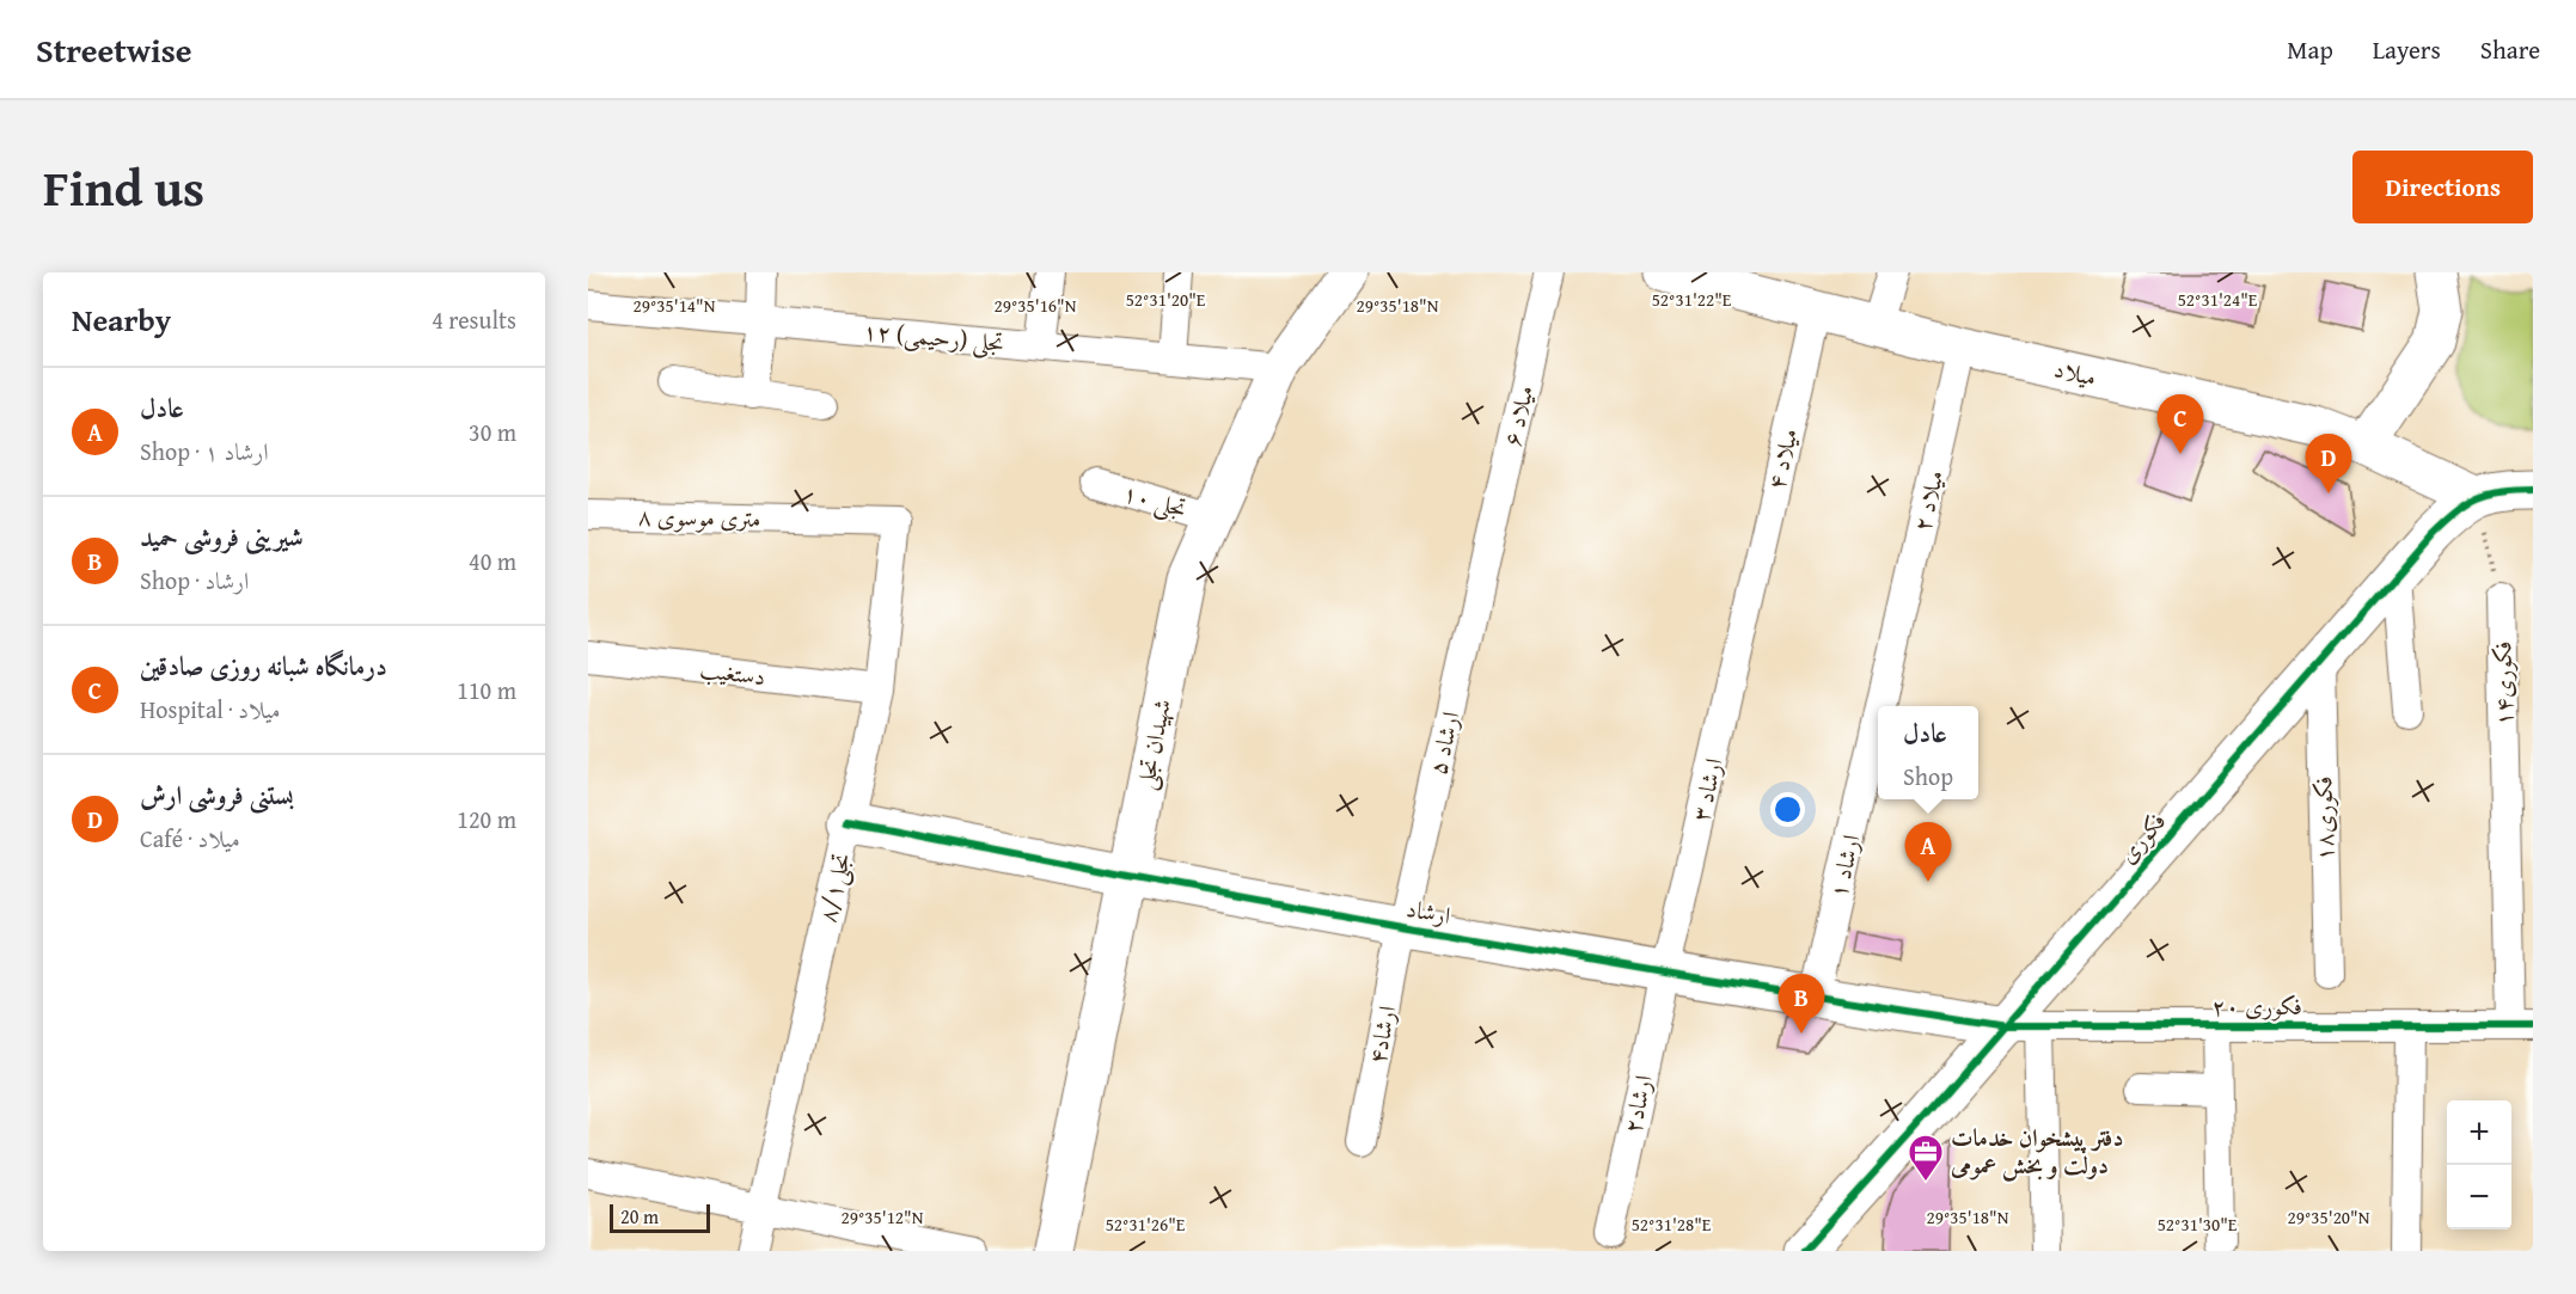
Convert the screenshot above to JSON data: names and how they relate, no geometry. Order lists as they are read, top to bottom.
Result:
{
  "streets": {
    "street": [
      "۱۲ تجلی (رحیمی)",
      "میلاد",
      "۶ میلاد",
      "۴ میلاد",
      "۱۰ تجلی",
      "۲ میلاد",
      "۸ متری موسوی",
      "دستغیب",
      "فکوری۱۴",
      "۵ ارشاد",
      "شهیدان تجلی",
      "۳ ارشاد",
      "فکوری۱۸",
      "فکوری",
      "۱ ارشاد",
      "تجلی۸/۱",
      "ارشاد",
      "فکوری ۲۰",
      "۴ارشاد",
      "۲ارشاد"
    ]
  },
  "crossings": [
    ["۱۲ تجلی (رحیمی)", "شهیدان تجلی"],
    ["میلاد", "۴ میلاد"],
    ["میلاد", "۲ میلاد"],
    ["میلاد", "فکوری"],
    ["۶ میلاد", "۵ ارشاد"],
    ["۴ میلاد", "۳ ارشاد"],
    ["۱۰ تجلی", "شهیدان تجلی"],
    ["۲ میلاد", "۱ ارشاد"],
    ["۸ متری موسوی", "تجلی۸/۱"],
    ["دستغیب", "تجلی۸/۱"],
    ["فکوری۱۴", "فکوری ۲۰"],
    ["۵ ارشاد", "ارشاد"],
    ["۵ ارشاد", "۴ارشاد"],
    ["شهیدان تجلی", "ارشاد"],
    ["۳ ارشاد", "ارشاد"],
    ["۳ ارشاد", "۲ارشاد"],
    ["فکوری۱۸", "فکوری"],
    ["فکوری", "ارشاد"],
    ["فکوری", "فکوری ۲۰"],
    ["۱ ارشاد", "ارشاد"],
    ["تجلی۸/۱", "ارشاد"],
    ["ارشاد", "فکوری ۲۰"],
    ["ارشاد", "۴ارشاد"],
    ["ارشاد", "۲ارشاد"]
  ],
  "places": {
    "office": ["دفتر پیشخوان خدمات دولت و بخش عمومی"]
  },
  "scale_bar": "20 m",
  "page": {
    "header": "Streetwise",
    "nav": ["Map", "Layers", "Share"],
    "title": "Find us",
    "buttons": "Directions",
    "heading": ["Nearby", "4 results"],
    "list": [
      {
        "mark": "A",
        "name": "عادل",
        "note": "Shop · ۱ ارشاد",
        "value": "30 m"
      },
      {
        "mark": "B",
        "name": "شیرینی فروشی حمید",
        "note": "Shop · ارشاد",
        "value": "40 m"
      },
      {
        "mark": "C",
        "name": "درمانگاه شبانه روزی صادقین",
        "note": "Hospital · میلاد",
        "value": "110 m"
      },
      {
        "mark": "D",
        "name": "بستنی فروشی ارش",
        "note": "Café · میلاد",
        "value": "120 m"
      }
    ],
    "pins": [
      "C",
      "D",
      "A",
      "B"
    ],
    "popup": ["عادل", "Shop"],
    "map_buttons": ["+", "−"],
    "scale": "20 m"
  },
  "coordinates": [
    "52°31'20\"E",
    "52°31'22\"E",
    "52°31'24\"E",
    "29°35'14\"N",
    "29°35'16\"N",
    "29°35'18\"N",
    "29°35'12\"N",
    "29°35'20\"N",
    "52°31'26\"E",
    "52°31'28\"E",
    "52°31'30\"E"
  ]
}
